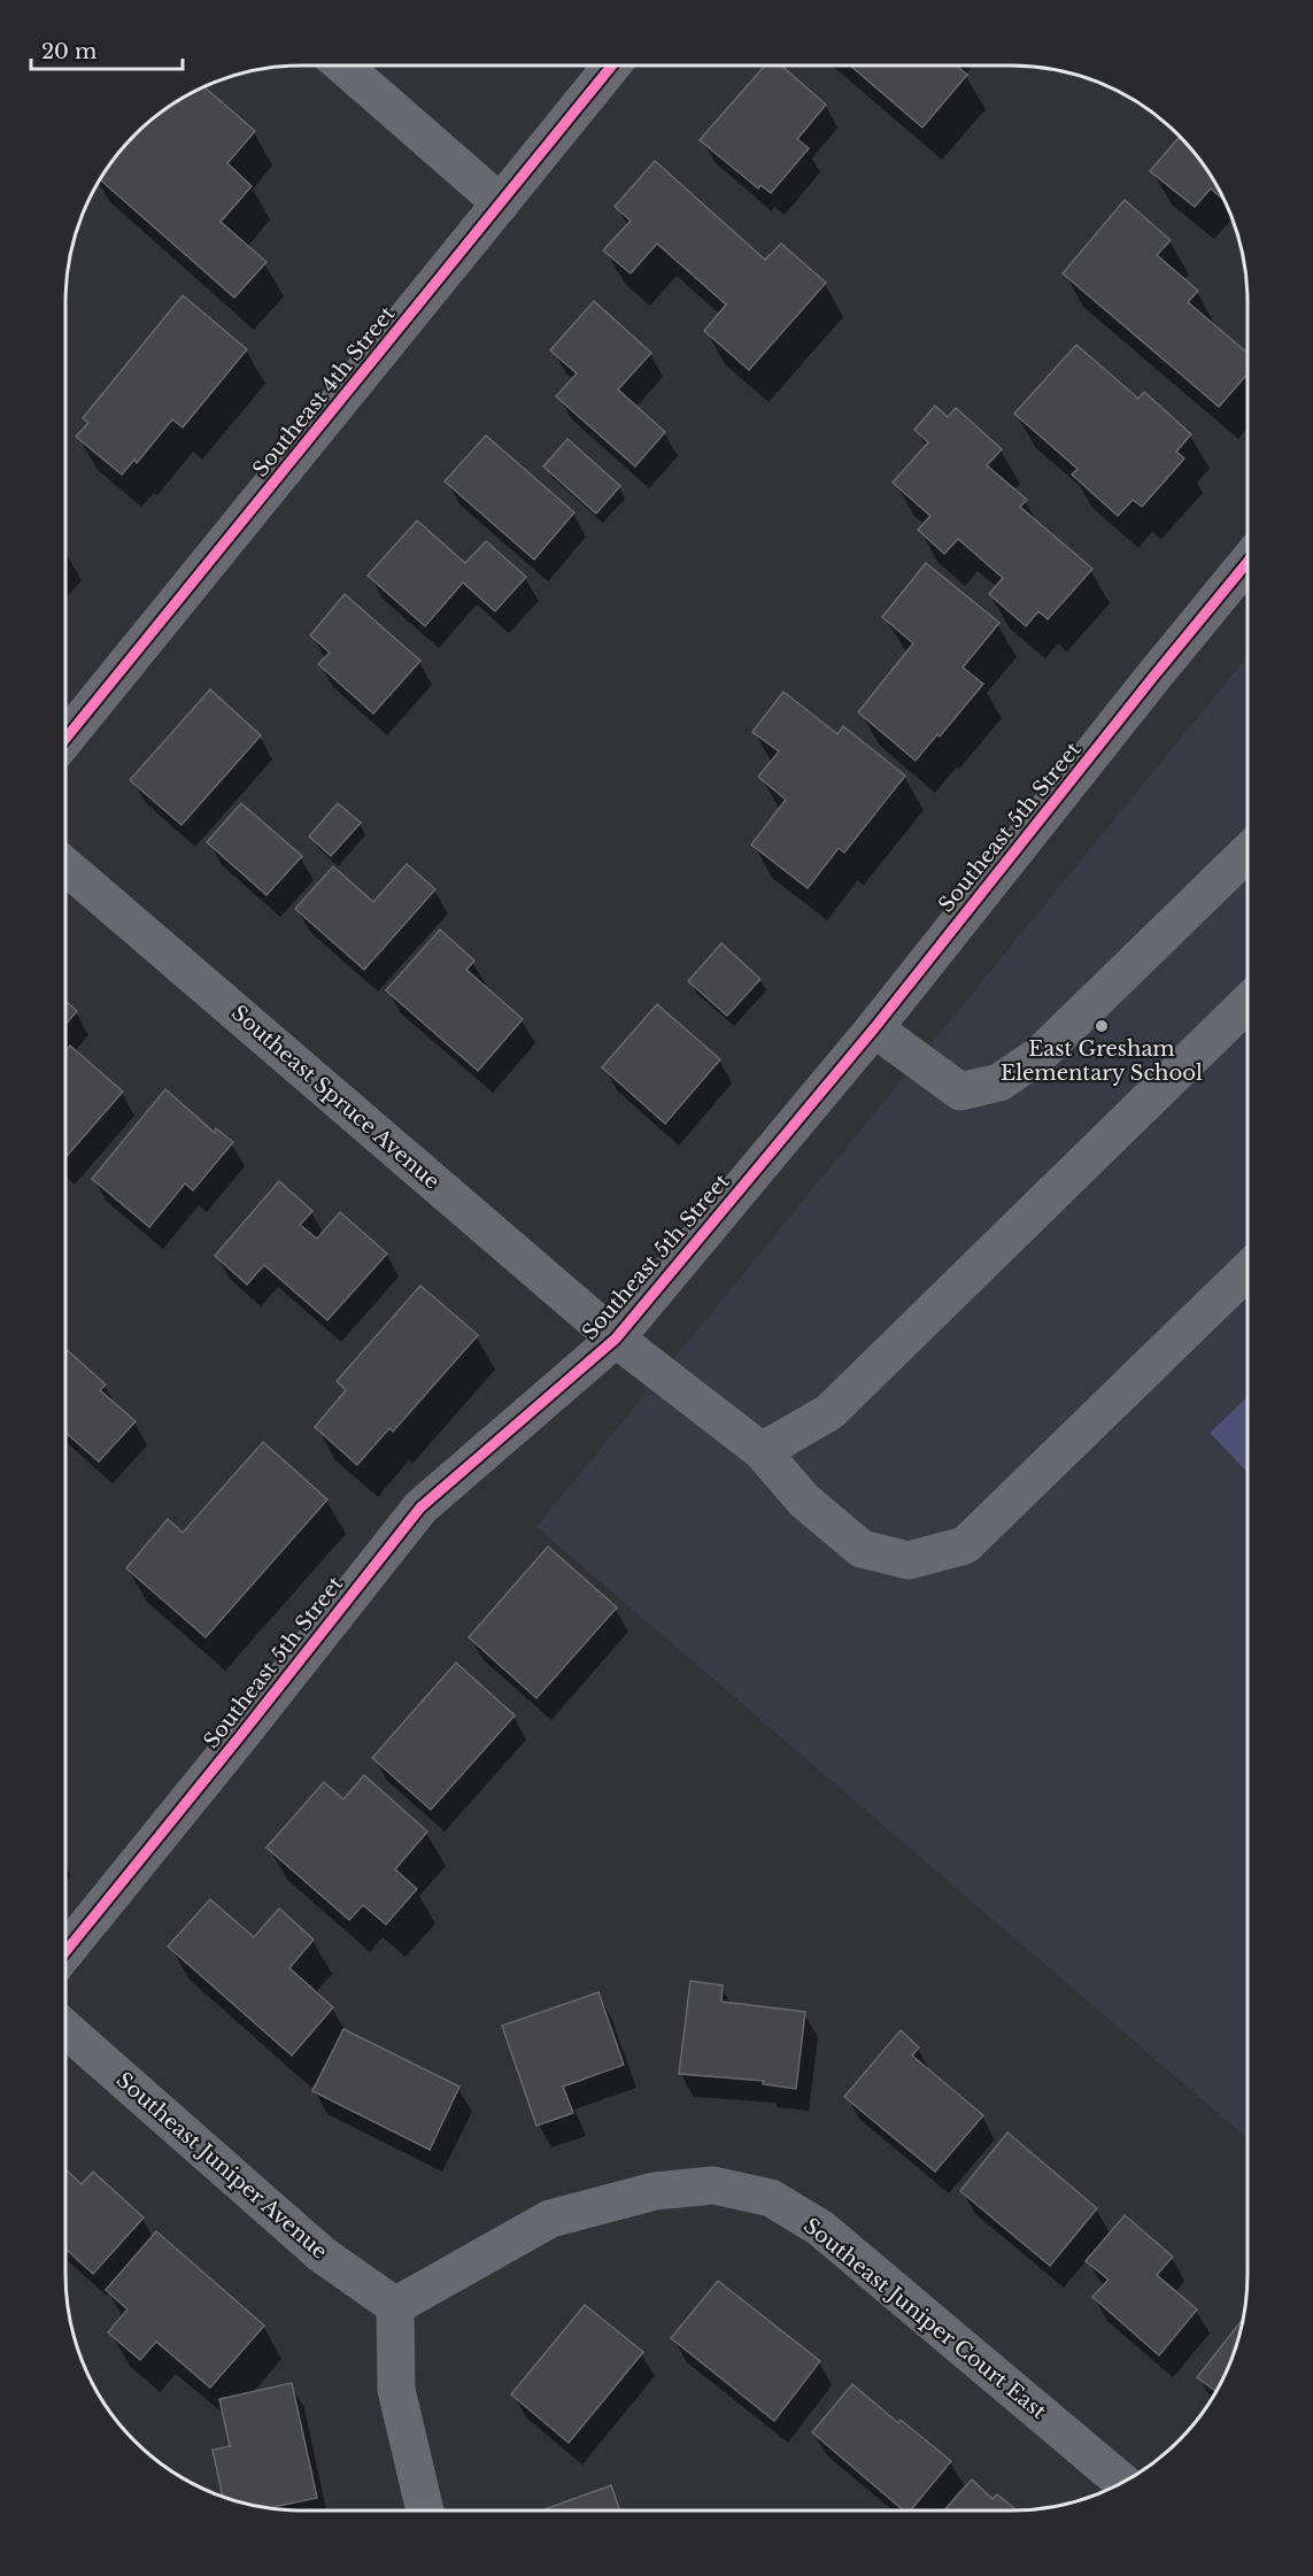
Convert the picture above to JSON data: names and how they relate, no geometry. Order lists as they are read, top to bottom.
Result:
{
  "streets": {
    "street": [
      "Southeast 4th Street",
      "Southeast 5th Street",
      "Southeast Spruce Avenue",
      "Southeast Juniper Avenue",
      "Southeast Juniper Court East"
    ]
  },
  "crossings": [
    ["Southeast 5th Street", "Southeast Spruce Avenue"],
    ["Southeast Juniper Avenue", "Southeast Juniper Court East"]
  ],
  "places": ["East Gresham Elementary School"],
  "scale_bar": "20 m"
}
